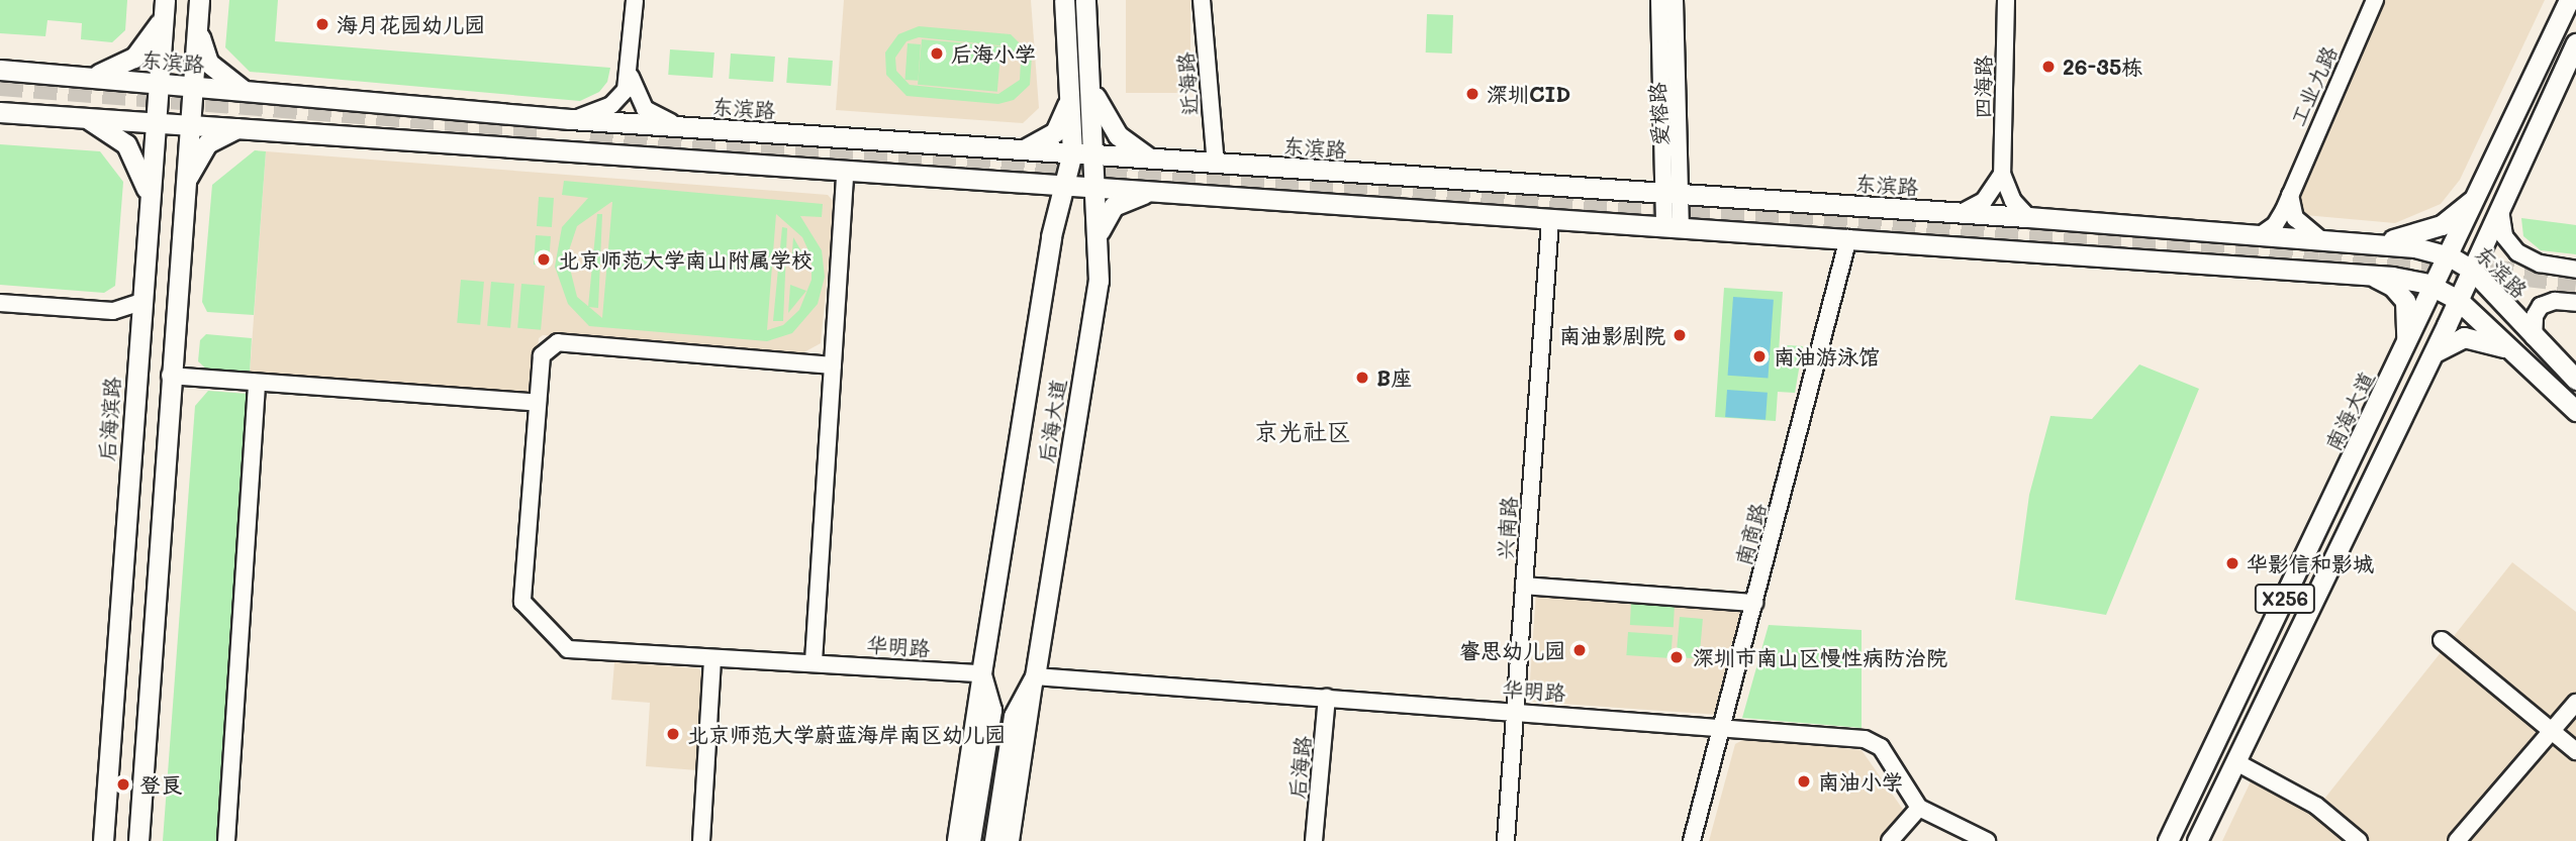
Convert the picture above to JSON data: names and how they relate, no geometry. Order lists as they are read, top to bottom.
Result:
{
  "streets": {
    "main road": [
      "东滨路",
      "南海大道",
      "后海滨路",
      "后海大道",
      "X256"
    ],
    "street": [
      "近海路",
      "工业九路",
      "四海路",
      "爱榕路",
      "兴南路",
      "南商路",
      "华明路",
      "后海路"
    ]
  },
  "crossings": [
    ["东滨路", "近海路"],
    ["东滨路", "工业九路"],
    ["东滨路", "四海路"],
    ["东滨路", "爱榕路"],
    ["东滨路", "南海大道"],
    ["东滨路", "后海滨路"],
    ["东滨路", "后海大道"],
    ["东滨路", "X256"],
    ["后海大道", "华明路"],
    ["兴南路", "华明路"],
    ["南商路", "华明路"],
    ["华明路", "后海路"]
  ],
  "districts": ["京光社区"],
  "places": [
    "海月花园幼儿园",
    "后海小学",
    "26-35栋",
    "深圳CID",
    "北京师范大学南山附属学校",
    "南油影剧院",
    "南油游泳馆",
    "B座",
    "华影信和影城",
    "睿思幼儿园",
    "深圳市南山区慢性病防治院",
    "北京师范大学蔚蓝海岸南区幼儿园",
    "南油小学",
    "登良"
  ]
}
